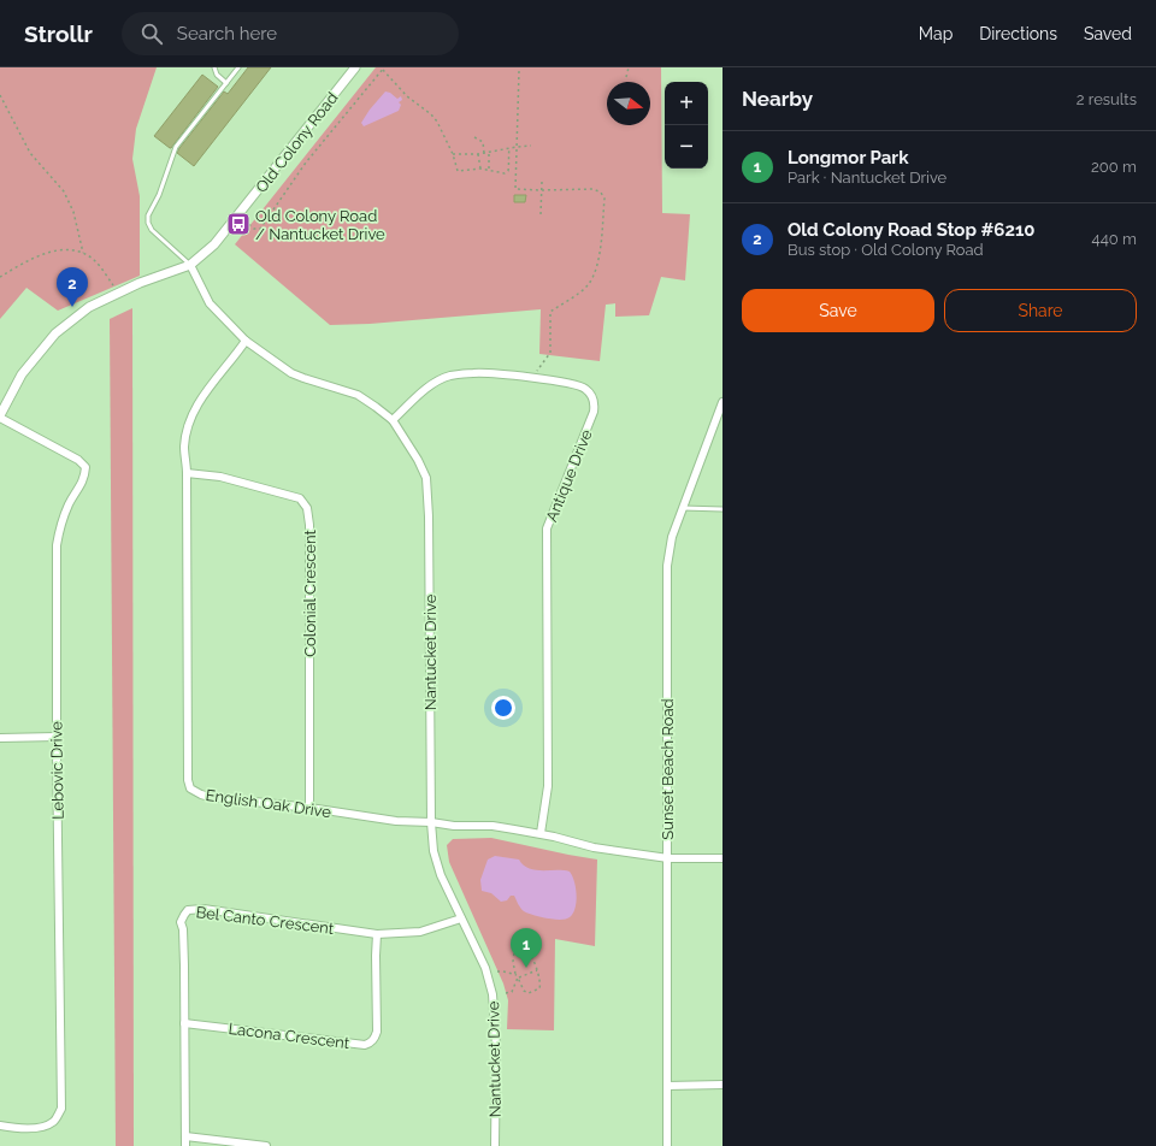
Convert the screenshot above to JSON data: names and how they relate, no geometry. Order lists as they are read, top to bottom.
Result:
{
  "streets": {
    "street": [
      "Old Colony Road",
      "Antique Drive",
      "Colonial Crescent",
      "Nantucket Drive",
      "Sunset Beach Road",
      "Lebovic Drive",
      "English Oak Drive",
      "Bel Canto Crescent",
      "Lacona Crescent"
    ]
  },
  "crossings": [
    ["Old Colony Road", "Nantucket Drive"],
    ["Old Colony Road", "Lebovic Drive"],
    ["Antique Drive", "Nantucket Drive"],
    ["Antique Drive", "English Oak Drive"],
    ["Colonial Crescent", "English Oak Drive"],
    ["Nantucket Drive", "English Oak Drive"],
    ["Nantucket Drive", "Bel Canto Crescent"],
    ["Sunset Beach Road", "English Oak Drive"],
    ["Bel Canto Crescent", "Lacona Crescent"]
  ],
  "places": {
    "bus stop": ["Old Colony Road / Nantucket Drive"]
  },
  "north": "right",
  "page": {
    "header": "Strollr",
    "search": "Search here",
    "nav": ["Map", "Directions", "Saved"],
    "heading": ["Nearby", "2 results"],
    "map_buttons": ["+", "−"],
    "list": [
      {
        "mark": "1",
        "name": "Longmor Park",
        "note": "Park · Nantucket Drive",
        "value": "200 m"
      },
      {
        "mark": "2",
        "name": "Old Colony Road Stop #6210",
        "note": "Bus stop · Old Colony Road",
        "value": "440 m"
      }
    ],
    "pins": ["2", "1"],
    "buttons": ["Save", "Share"]
  }
}
